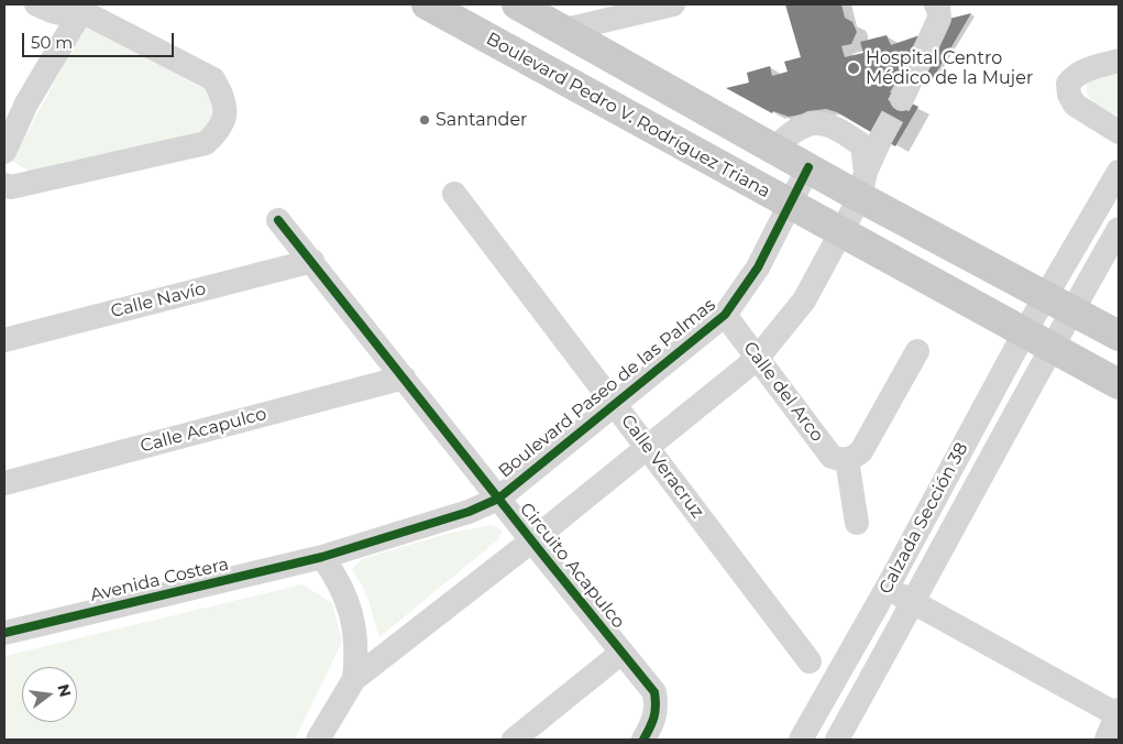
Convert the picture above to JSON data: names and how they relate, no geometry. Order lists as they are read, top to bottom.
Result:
{
  "streets": {
    "main road": ["Boulevard Pedro V. Rodríguez Triana"],
    "street": [
      "Calle Navío",
      "Boulevard Paseo de las Palmas",
      "Calle del Arco",
      "Calle Acapulco",
      "Calle Veracruz",
      "Calzada Sección 38",
      "Circuito Acapulco",
      "Avenida Costera"
    ]
  },
  "crossings": [
    ["Boulevard Pedro V. Rodríguez Triana", "Boulevard Paseo de las Palmas"],
    ["Boulevard Pedro V. Rodríguez Triana", "Calzada Sección 38"],
    ["Calle Navío", "Circuito Acapulco"],
    ["Boulevard Paseo de las Palmas", "Calle del Arco"],
    ["Boulevard Paseo de las Palmas", "Calle Veracruz"],
    ["Boulevard Paseo de las Palmas", "Circuito Acapulco"],
    ["Boulevard Paseo de las Palmas", "Avenida Costera"],
    ["Calle Acapulco", "Circuito Acapulco"]
  ],
  "places": ["Hospital Centro Médico de la Mujer", "Santander"],
  "scale_bar": "50 m",
  "north": "right"
}
